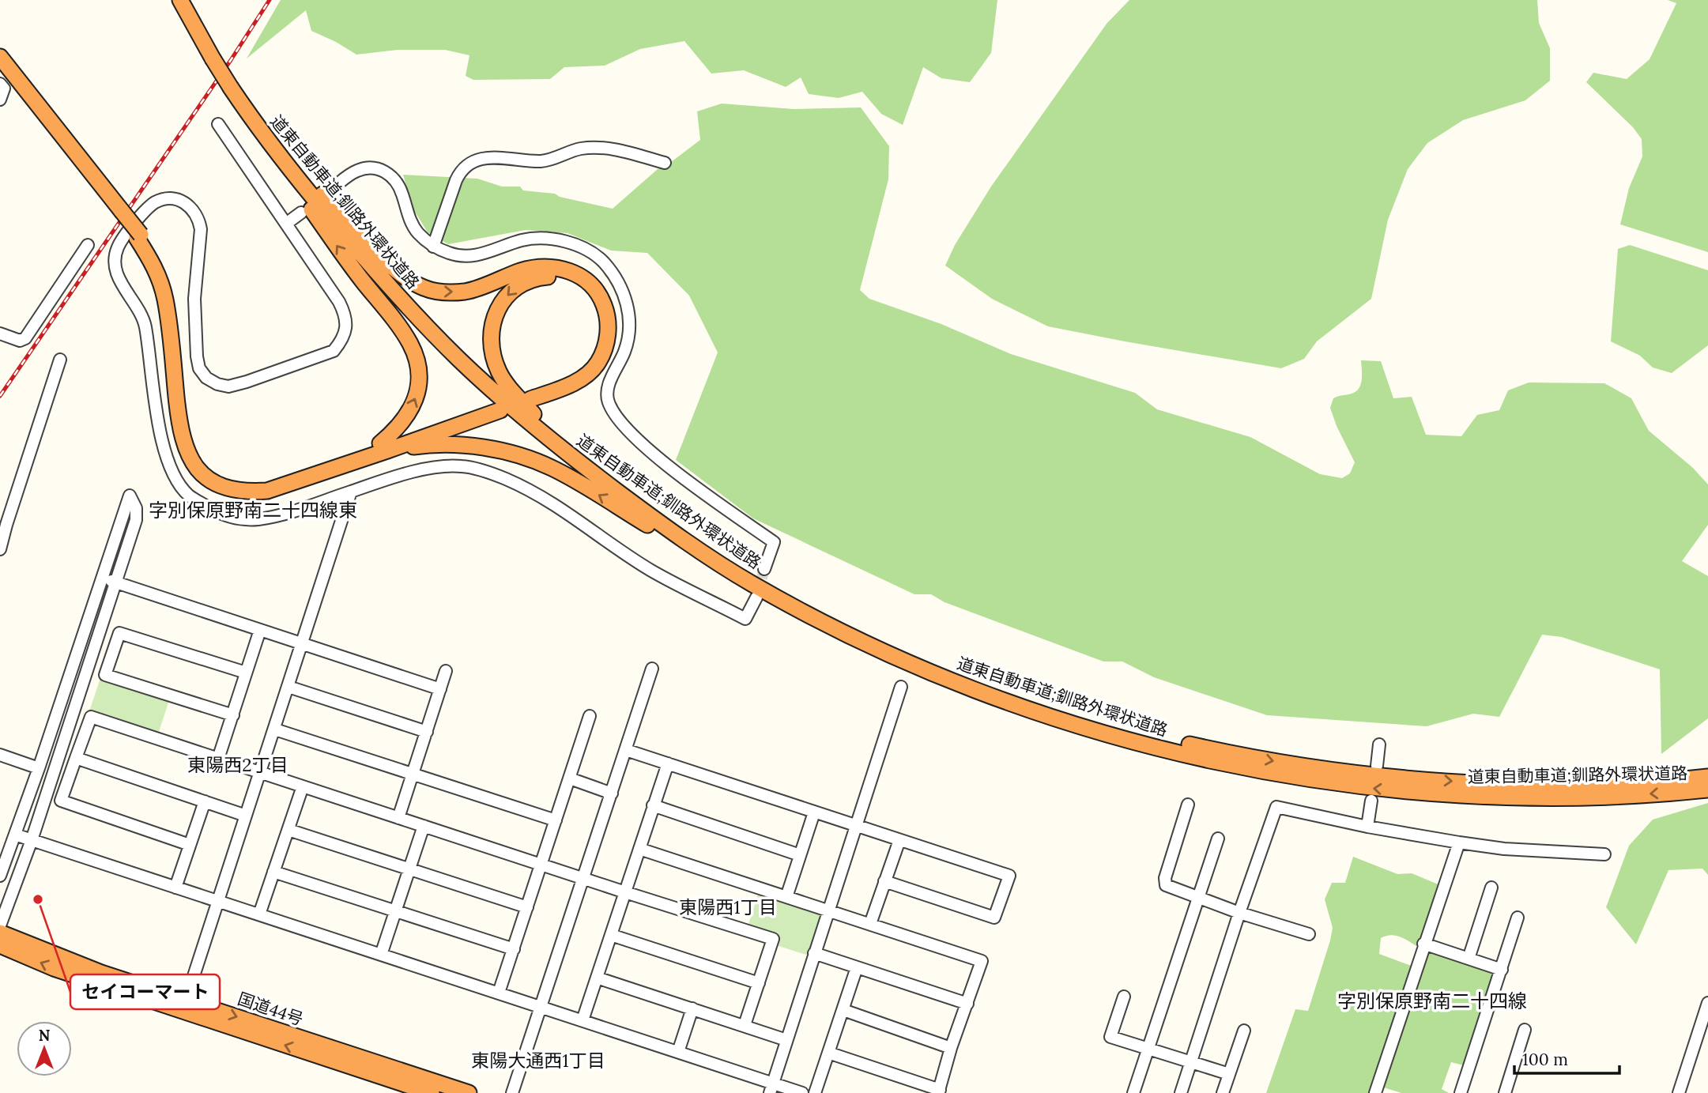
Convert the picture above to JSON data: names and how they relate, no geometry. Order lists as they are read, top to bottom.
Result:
{
  "streets": {
    "highway": ["道東自動車道;釧路外環状道路", "国道44号"]
  },
  "districts": [
    "字別保原野南二十四線東",
    "東陽西2丁目",
    "東陽西1丁目",
    "字別保原野南二十四線",
    "東陽大通西1丁目"
  ],
  "places": ["セイコーマート"],
  "scale_bar": "100 m",
  "north": "top"
}
